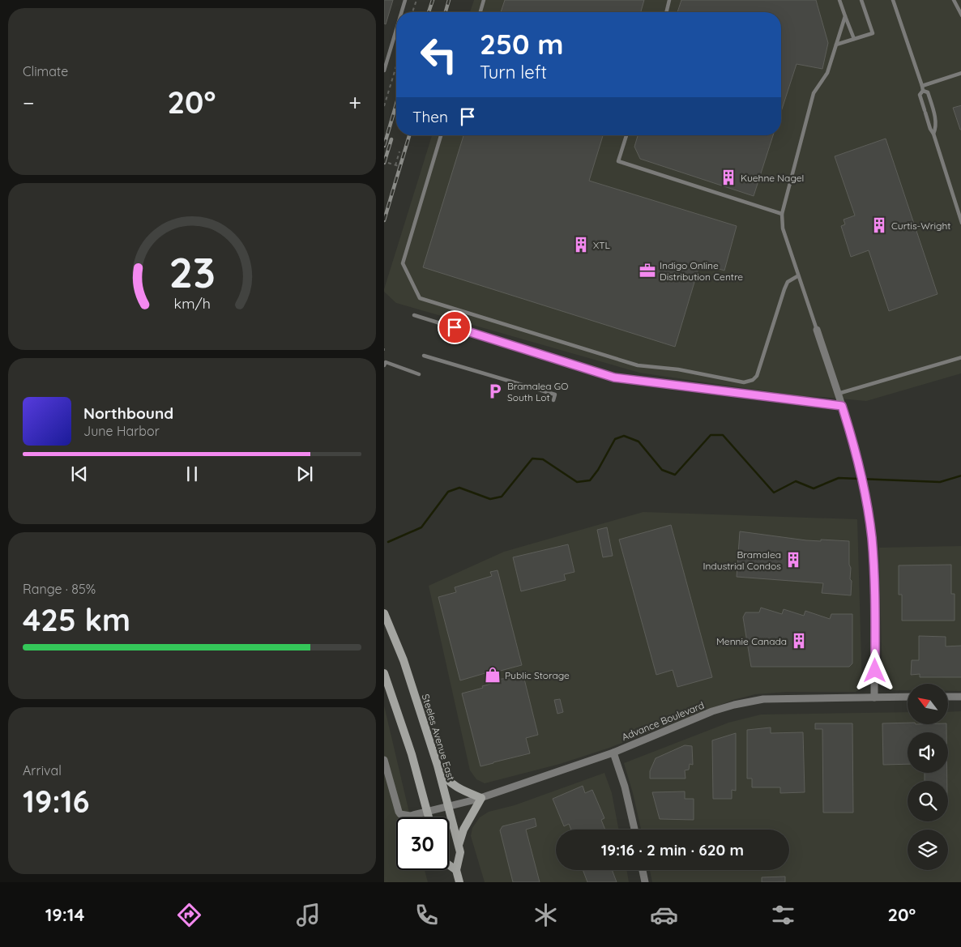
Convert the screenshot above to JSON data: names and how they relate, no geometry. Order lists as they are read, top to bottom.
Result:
{
  "streets": {
    "main road": ["Steeles Avenue East"],
    "street": ["Advance Boulevard"]
  },
  "crossings": [
    ["Advance Boulevard", "Steeles Avenue East"]
  ],
  "places": {
    "building": [
      "Kuehne Nagel",
      "Curtis-Wright",
      "XTL",
      "Bramalea Industrial Condos",
      "Mennie Canada"
    ],
    "office": ["Indigo Online Distribution Centre"],
    "parking": ["Bramalea GO South Lot"],
    "shop": ["Public Storage"]
  },
  "north": "top left",
  "page": {
    "tile": [
      "Climate",
      ["Range · 85%", "425 km"],
      ["Arrival", "19:16"]
    ],
    "turn": ["250 m", "Turn left"],
    "heat": ["−", "20°", "+"],
    "then": "Then",
    "song": ["Northbound", "June Harbor"],
    "limit": "30",
    "trip": "19:16 · 2 min · 620 m",
    "tabs": ["19:14", "20°"],
    "gauge": ["23", "km/h"]
  }
}
